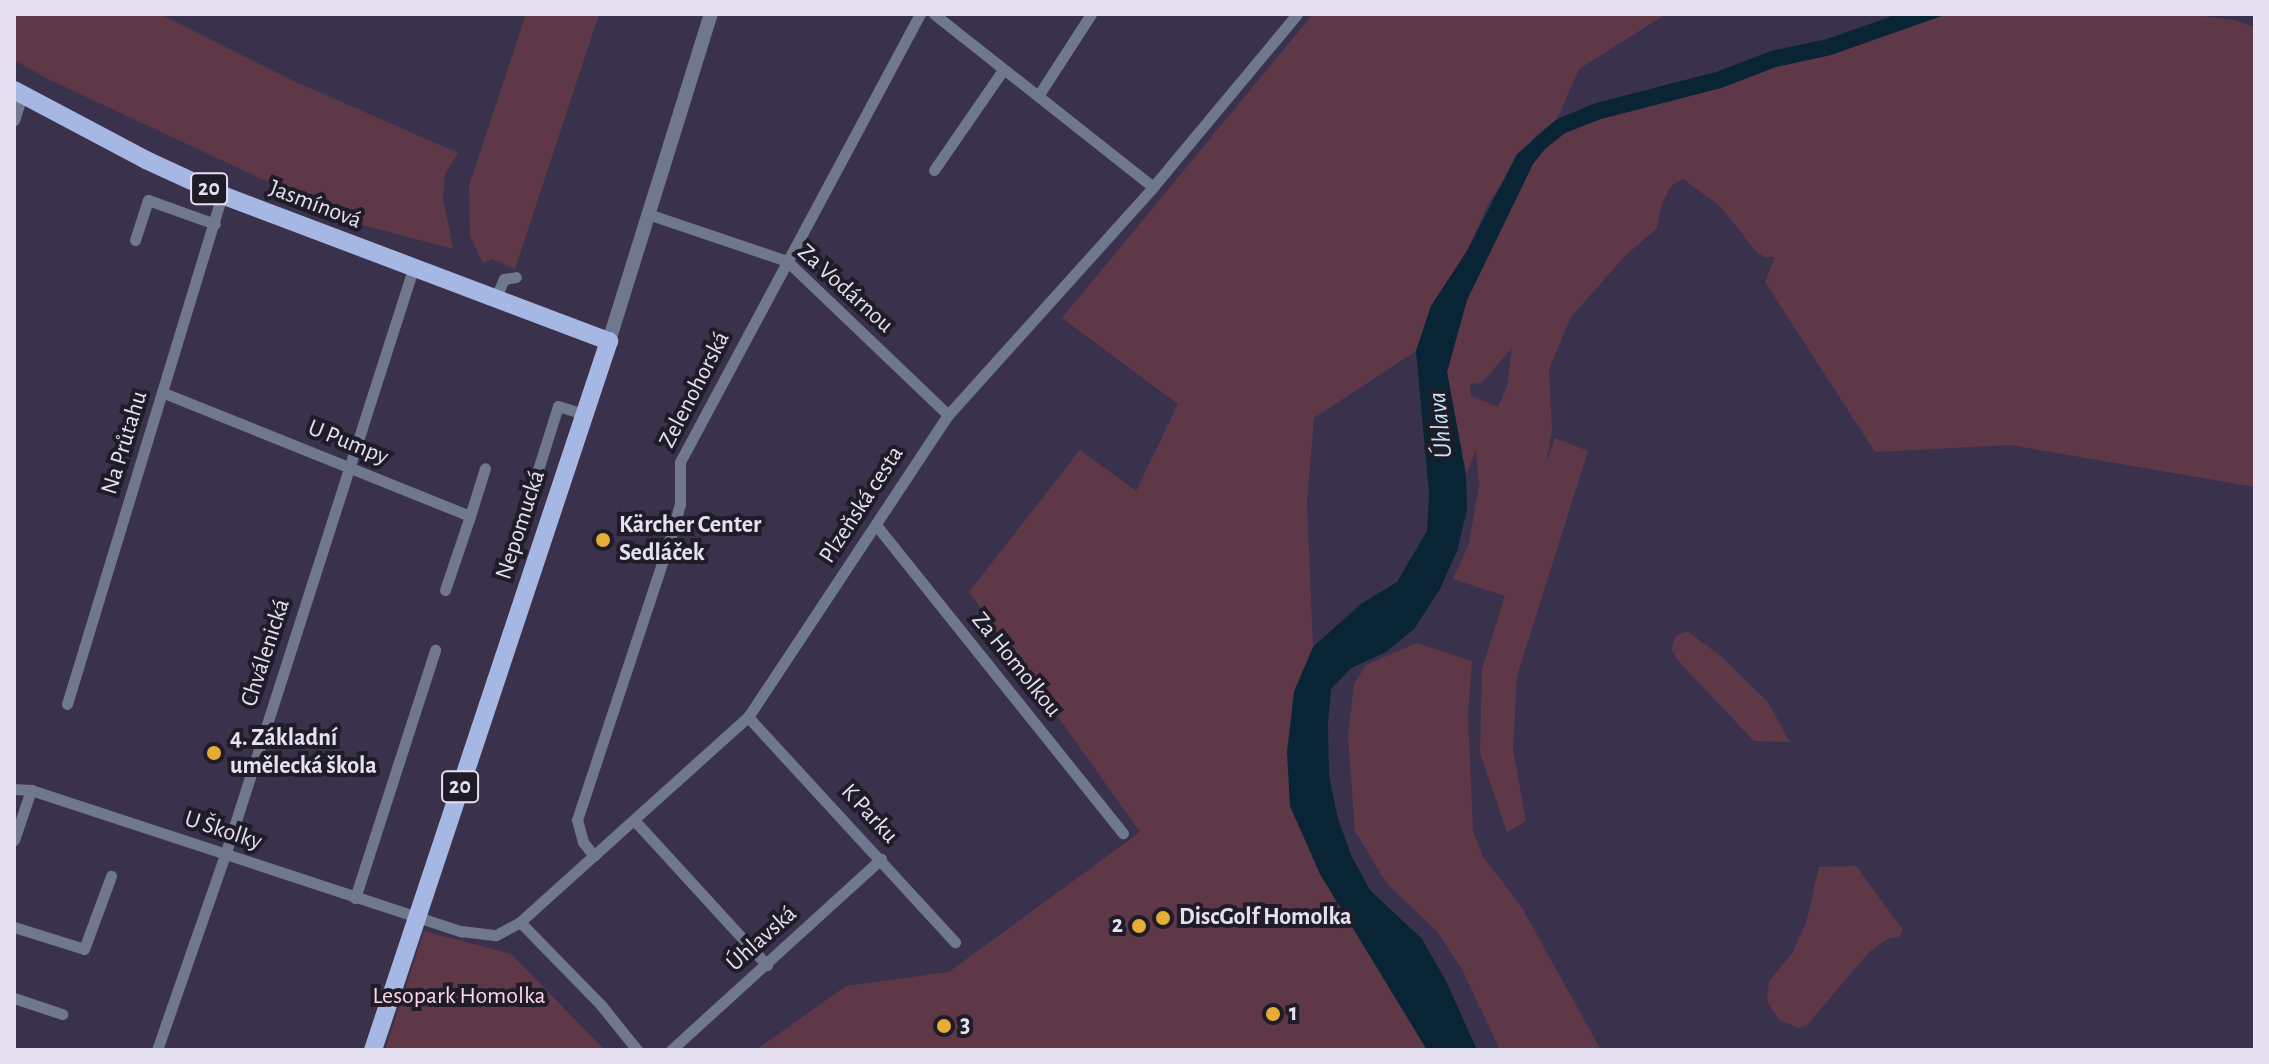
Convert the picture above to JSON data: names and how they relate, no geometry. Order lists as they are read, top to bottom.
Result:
{
  "streets": {
    "main road": ["20", "Jasmínová", "Nepomucká"],
    "street": [
      "Za Vodárnou",
      "Zelenohorská",
      "Na Průtahu",
      "U Pumpy",
      "Plzeňská cesta",
      "Chválenická",
      "Za Homolkou",
      "K Parku",
      "U Školky",
      "Úhlavská"
    ]
  },
  "crossings": [
    ["Jasmínová", "Na Průtahu"],
    ["Jasmínová", "Nepomucká"],
    ["Jasmínová", "Chválenická"],
    ["Za Vodárnou", "Zelenohorská"],
    ["Za Vodárnou", "Plzeňská cesta"],
    ["Za Vodárnou", "Nepomucká"],
    ["Zelenohorská", "Plzeňská cesta"],
    ["Na Průtahu", "U Pumpy"],
    ["U Pumpy", "Chválenická"],
    ["Plzeňská cesta", "Nepomucká"],
    ["Plzeňská cesta", "Za Homolkou"],
    ["Plzeňská cesta", "K Parku"],
    ["Plzeňská cesta", "U Školky"],
    ["Nepomucká", "U Školky"],
    ["Chválenická", "U Školky"],
    ["K Parku", "Úhlavská"]
  ],
  "water": ["Úhlava"],
  "parks": ["Lesopark Homolka"],
  "places": [
    "Kärcher Center Sedláček",
    "4. Základní umělecká škola",
    "DiscGolf Homolka",
    "2",
    "1",
    "3"
  ]
}
